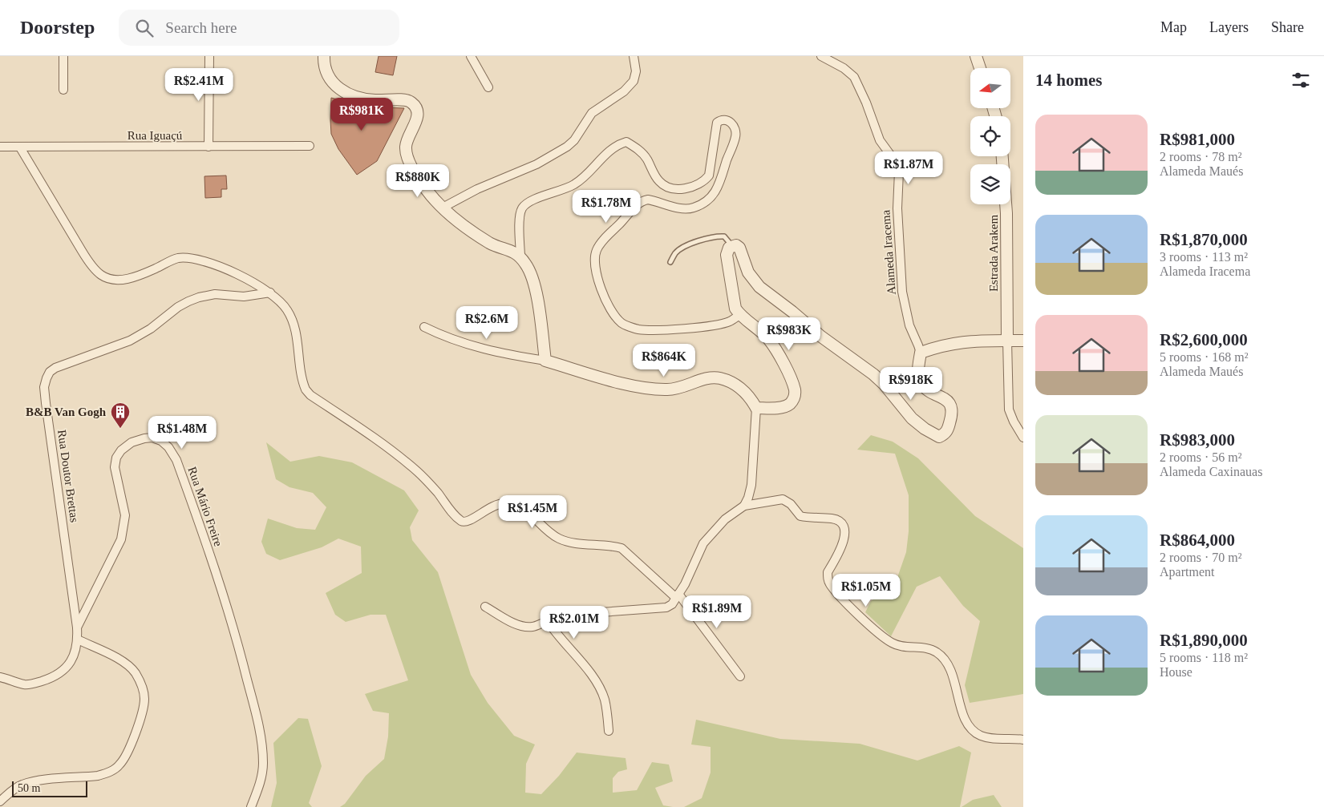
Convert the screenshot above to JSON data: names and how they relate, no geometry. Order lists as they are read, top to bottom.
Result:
{
  "streets": {
    "street": [
      "Rua Iguaçú",
      "Alameda Iracema",
      "Estrada Arakem",
      "Rua Doutor Brettas",
      "Rua Mário Freire"
    ]
  },
  "crossings": [
    ["Rua Doutor Brettas", "Rua Mário Freire"]
  ],
  "places": {
    "building": ["B&B Van Gogh"]
  },
  "scale_bar": "50 m",
  "north": "left",
  "page": {
    "header": "Doorstep",
    "search": "Search here",
    "nav": ["Map", "Layers", "Share"],
    "heading": "14 homes",
    "price": [
      "R$2.41M",
      "R$981K",
      "R$1.87M",
      "R$880K",
      "R$1.78M",
      "R$2.6M",
      "R$983K",
      "R$864K",
      "R$918K",
      "R$1.48M",
      "R$1.45M",
      "R$1.05M",
      "R$1.89M",
      "R$2.01M"
    ],
    "list": [
      {
        "name": "R$981,000",
        "note": "2 rooms · 78 m² · Alameda Maués"
      },
      {
        "name": "R$1,870,000",
        "note": "3 rooms · 113 m² · Alameda Iracema"
      },
      {
        "name": "R$2,600,000",
        "note": "5 rooms · 168 m² · Alameda Maués"
      },
      {
        "name": "R$983,000",
        "note": "2 rooms · 56 m² · Alameda Caxinauas"
      },
      {
        "name": "R$864,000",
        "note": "2 rooms · 70 m² · Apartment"
      },
      {
        "name": "R$1,890,000",
        "note": "5 rooms · 118 m² · House"
      }
    ],
    "scale": "50 m"
  }
}
